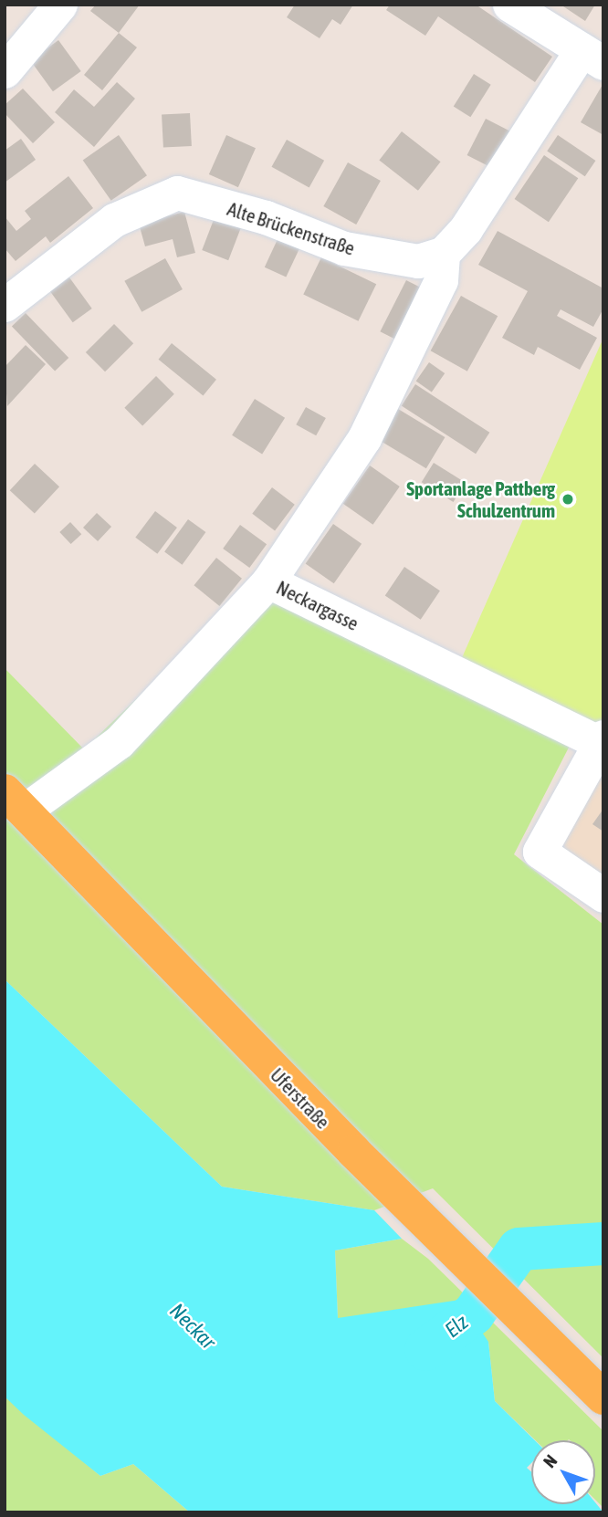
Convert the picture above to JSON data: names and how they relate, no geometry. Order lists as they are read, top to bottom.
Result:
{
  "streets": {
    "main road": ["Uferstraße"],
    "street": ["Alte Brückenstraße", "Neckargasse"]
  },
  "crossings": [
    ["Alte Brückenstraße", "Neckargasse"]
  ],
  "water": ["Neckar", "Elz"],
  "places": ["Sportanlage Pattberg Schulzentrum"],
  "north": "top left"
}
